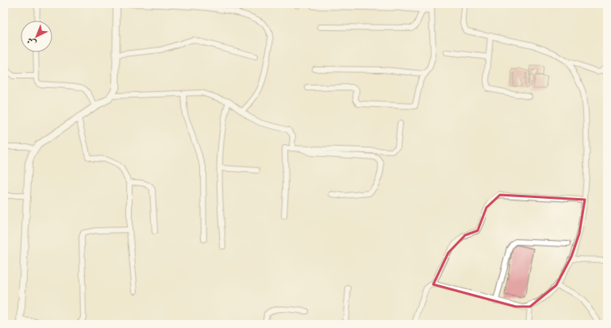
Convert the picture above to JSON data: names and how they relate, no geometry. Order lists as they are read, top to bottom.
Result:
{
  "north": "bottom left"
}
